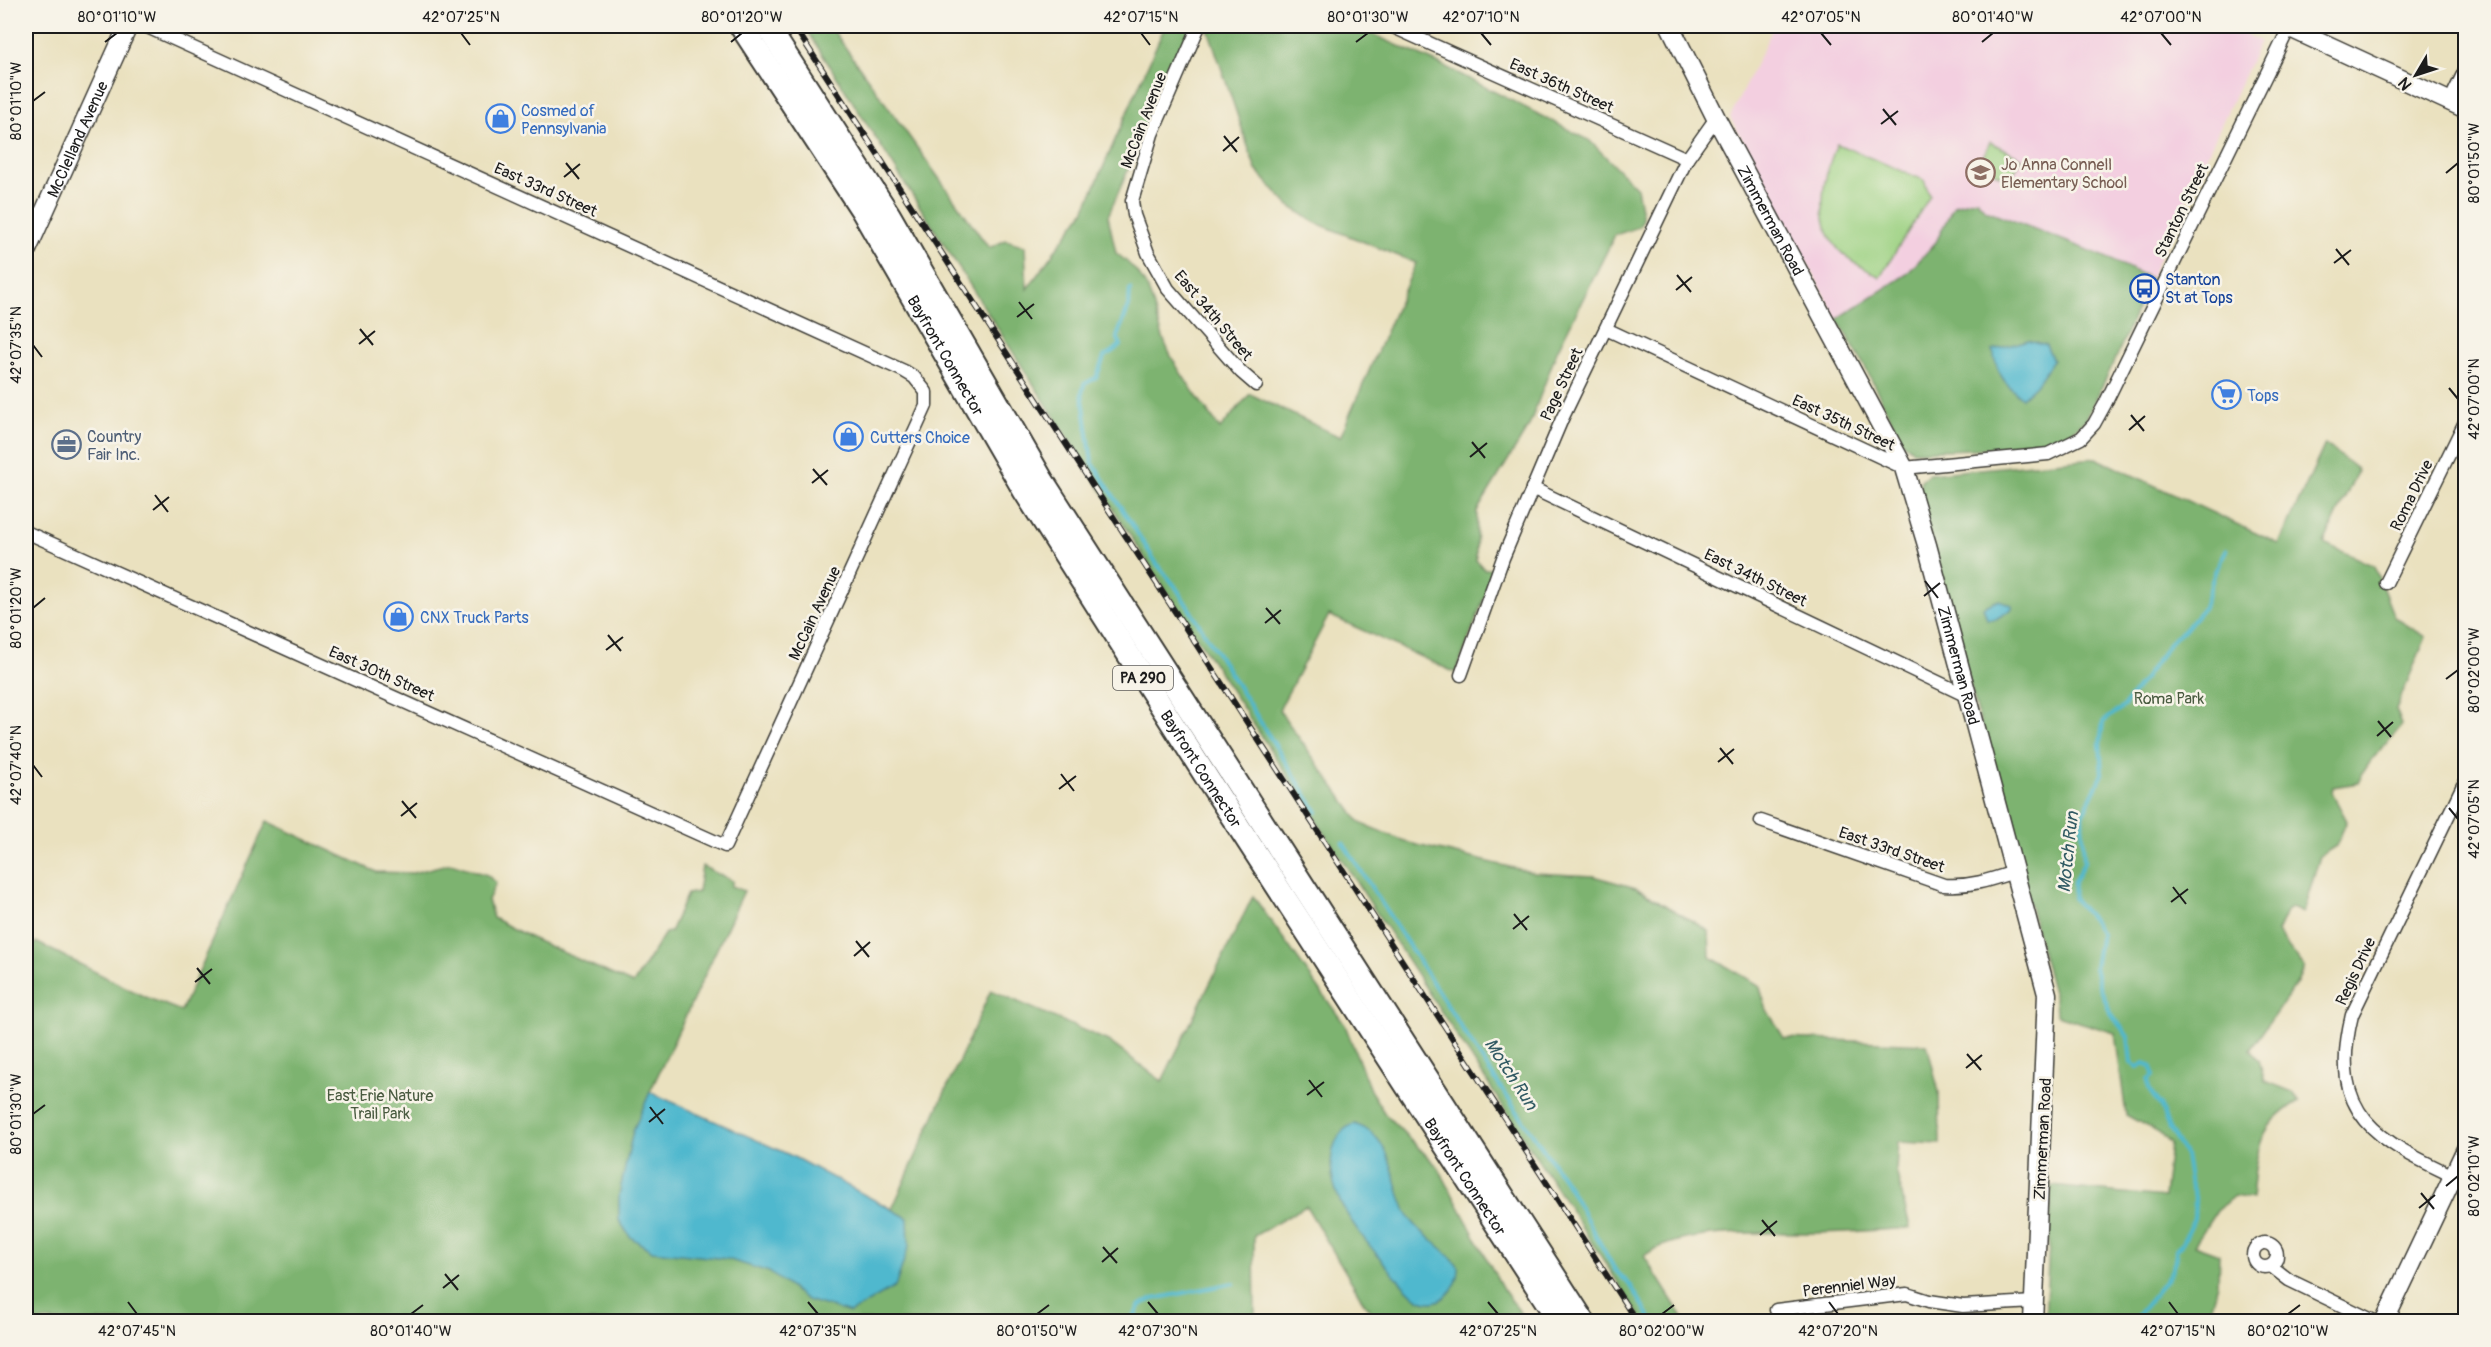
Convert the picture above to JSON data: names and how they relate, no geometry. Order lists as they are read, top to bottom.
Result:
{
  "streets": {
    "highway": ["Bayfront Connector", "PA 290"],
    "street": [
      "East 36th Street",
      "McCain Avenue",
      "McClelland Avenue",
      "East 33rd Street",
      "Stanton Street",
      "Zimmerman Road",
      "East 34th Street",
      "Page Street",
      "East 35th Street",
      "Roma Drive",
      "East 30th Street",
      "Regis Drive",
      "Perenniel Way"
    ]
  },
  "crossings": [
    ["East 36th Street", "Page Street"],
    ["McCain Avenue", "East 33rd Street"],
    ["McCain Avenue", "East 34th Street"],
    ["McCain Avenue", "East 30th Street"],
    ["East 33rd Street", "Zimmerman Road"],
    ["Stanton Street", "East 35th Street"],
    ["Zimmerman Road", "East 34th Street"],
    ["Zimmerman Road", "Page Street"],
    ["Zimmerman Road", "East 35th Street"],
    ["Zimmerman Road", "Perenniel Way"],
    ["East 34th Street", "Page Street"],
    ["Page Street", "East 35th Street"]
  ],
  "water": ["Motch Run"],
  "parks": ["Roma Park", "East Erie Nature Trail Park"],
  "places": {
    "shop": ["Cosmed of Pennsylvania", "Cutters Choice", "CNX Truck Parts"],
    "school or university": ["Jo Anna Connell Elementary School"],
    "bus stop": ["Stanton St at Tops"],
    "supermarket": ["Tops"],
    "office": ["Country Fair Inc."]
  },
  "north": "bottom left",
  "coordinates": [
    "80°01'10\"W",
    "42°07'25\"N",
    "80°01'20\"W",
    "42°07'15\"N",
    "80°01'30\"W",
    "42°07'10\"N",
    "42°07'05\"N",
    "80°01'40\"W",
    "42°07'00\"N",
    "80°01'50\"W",
    "42°07'35\"N",
    "80°02'00\"W",
    "42°07'40\"N",
    "80°02'10\"W",
    "42°07'45\"N",
    "42°07'30\"N",
    "42°07'20\"N"
  ]
}
